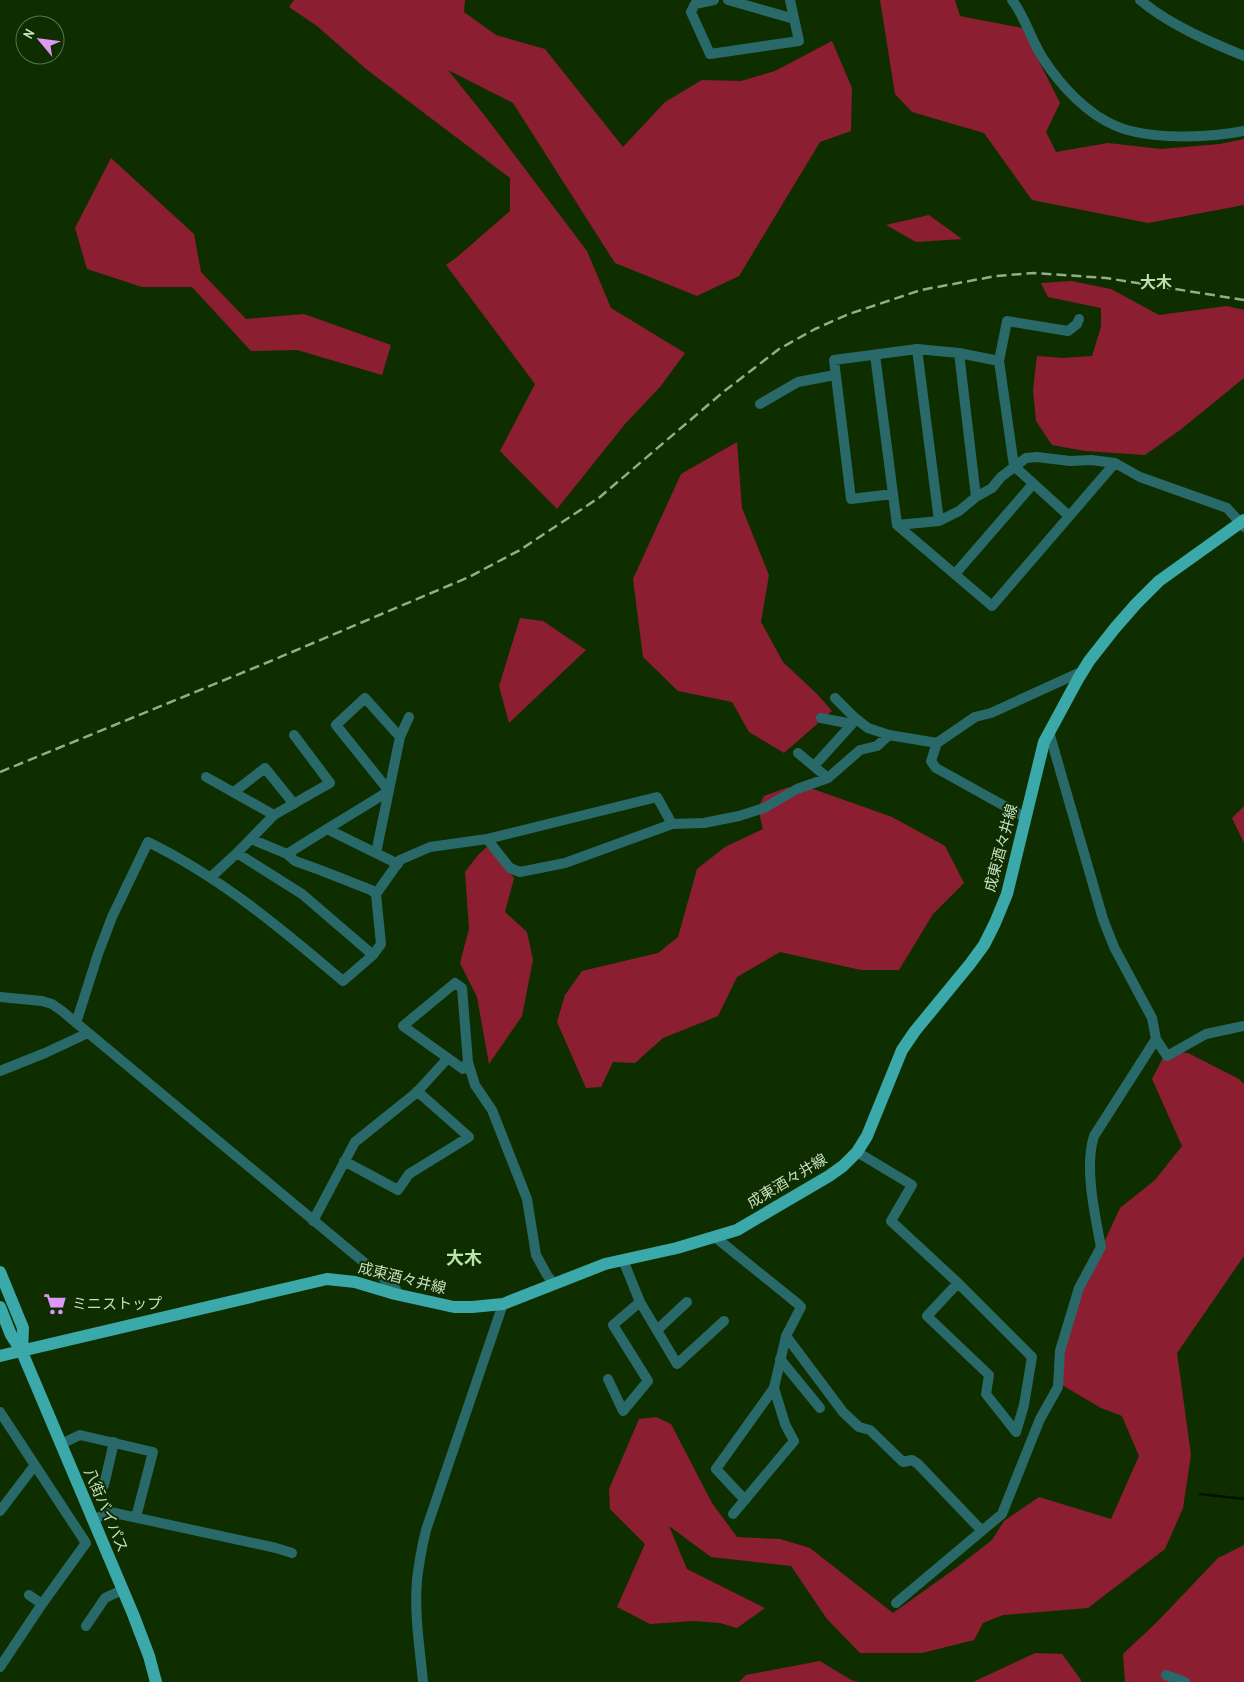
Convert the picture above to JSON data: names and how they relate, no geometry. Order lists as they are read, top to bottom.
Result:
{
  "streets": {
    "main road": ["成東酒々井線", "八街バイパス"]
  },
  "crossings": [
    ["成東酒々井線", "八街バイパス"]
  ],
  "districts": ["大木", "大木"],
  "places": {
    "supermarket": ["ミニストップ"]
  },
  "north": "top left"
}
